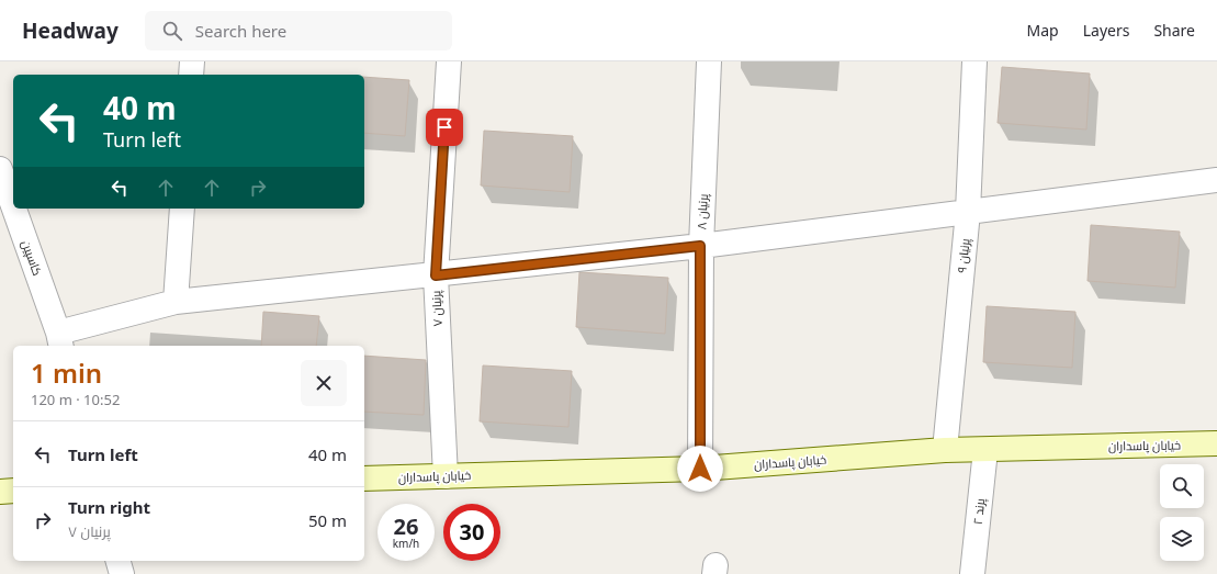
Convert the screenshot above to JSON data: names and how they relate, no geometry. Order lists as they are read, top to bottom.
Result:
{
  "streets": {
    "street": [
      "پرنیان ۸",
      "پرنیان ۹",
      "کاسپین",
      "پرنیان ۷",
      "خیابان پاسداران",
      "پرند ۲"
    ]
  },
  "crossings": [
    ["پرنیان ۸", "خیابان پاسداران"],
    ["پرنیان ۹", "خیابان پاسداران"],
    ["پرنیان ۷", "خیابان پاسداران"],
    ["خیابان پاسداران", "پرند ۲"]
  ],
  "page": {
    "header": "Headway",
    "search": "Search here",
    "nav": ["Map", "Layers", "Share"],
    "turn": ["40 m", "Turn left"],
    "heading": ["1 min", "120 m · 10:52"],
    "list": [
      {
        "name": "Turn left",
        "value": "40 m"
      },
      {
        "name": "Turn right",
        "note": "پرنیان ۷",
        "value": "50 m"
      }
    ],
    "speed": "26 km/h",
    "limit": "30"
  }
}
